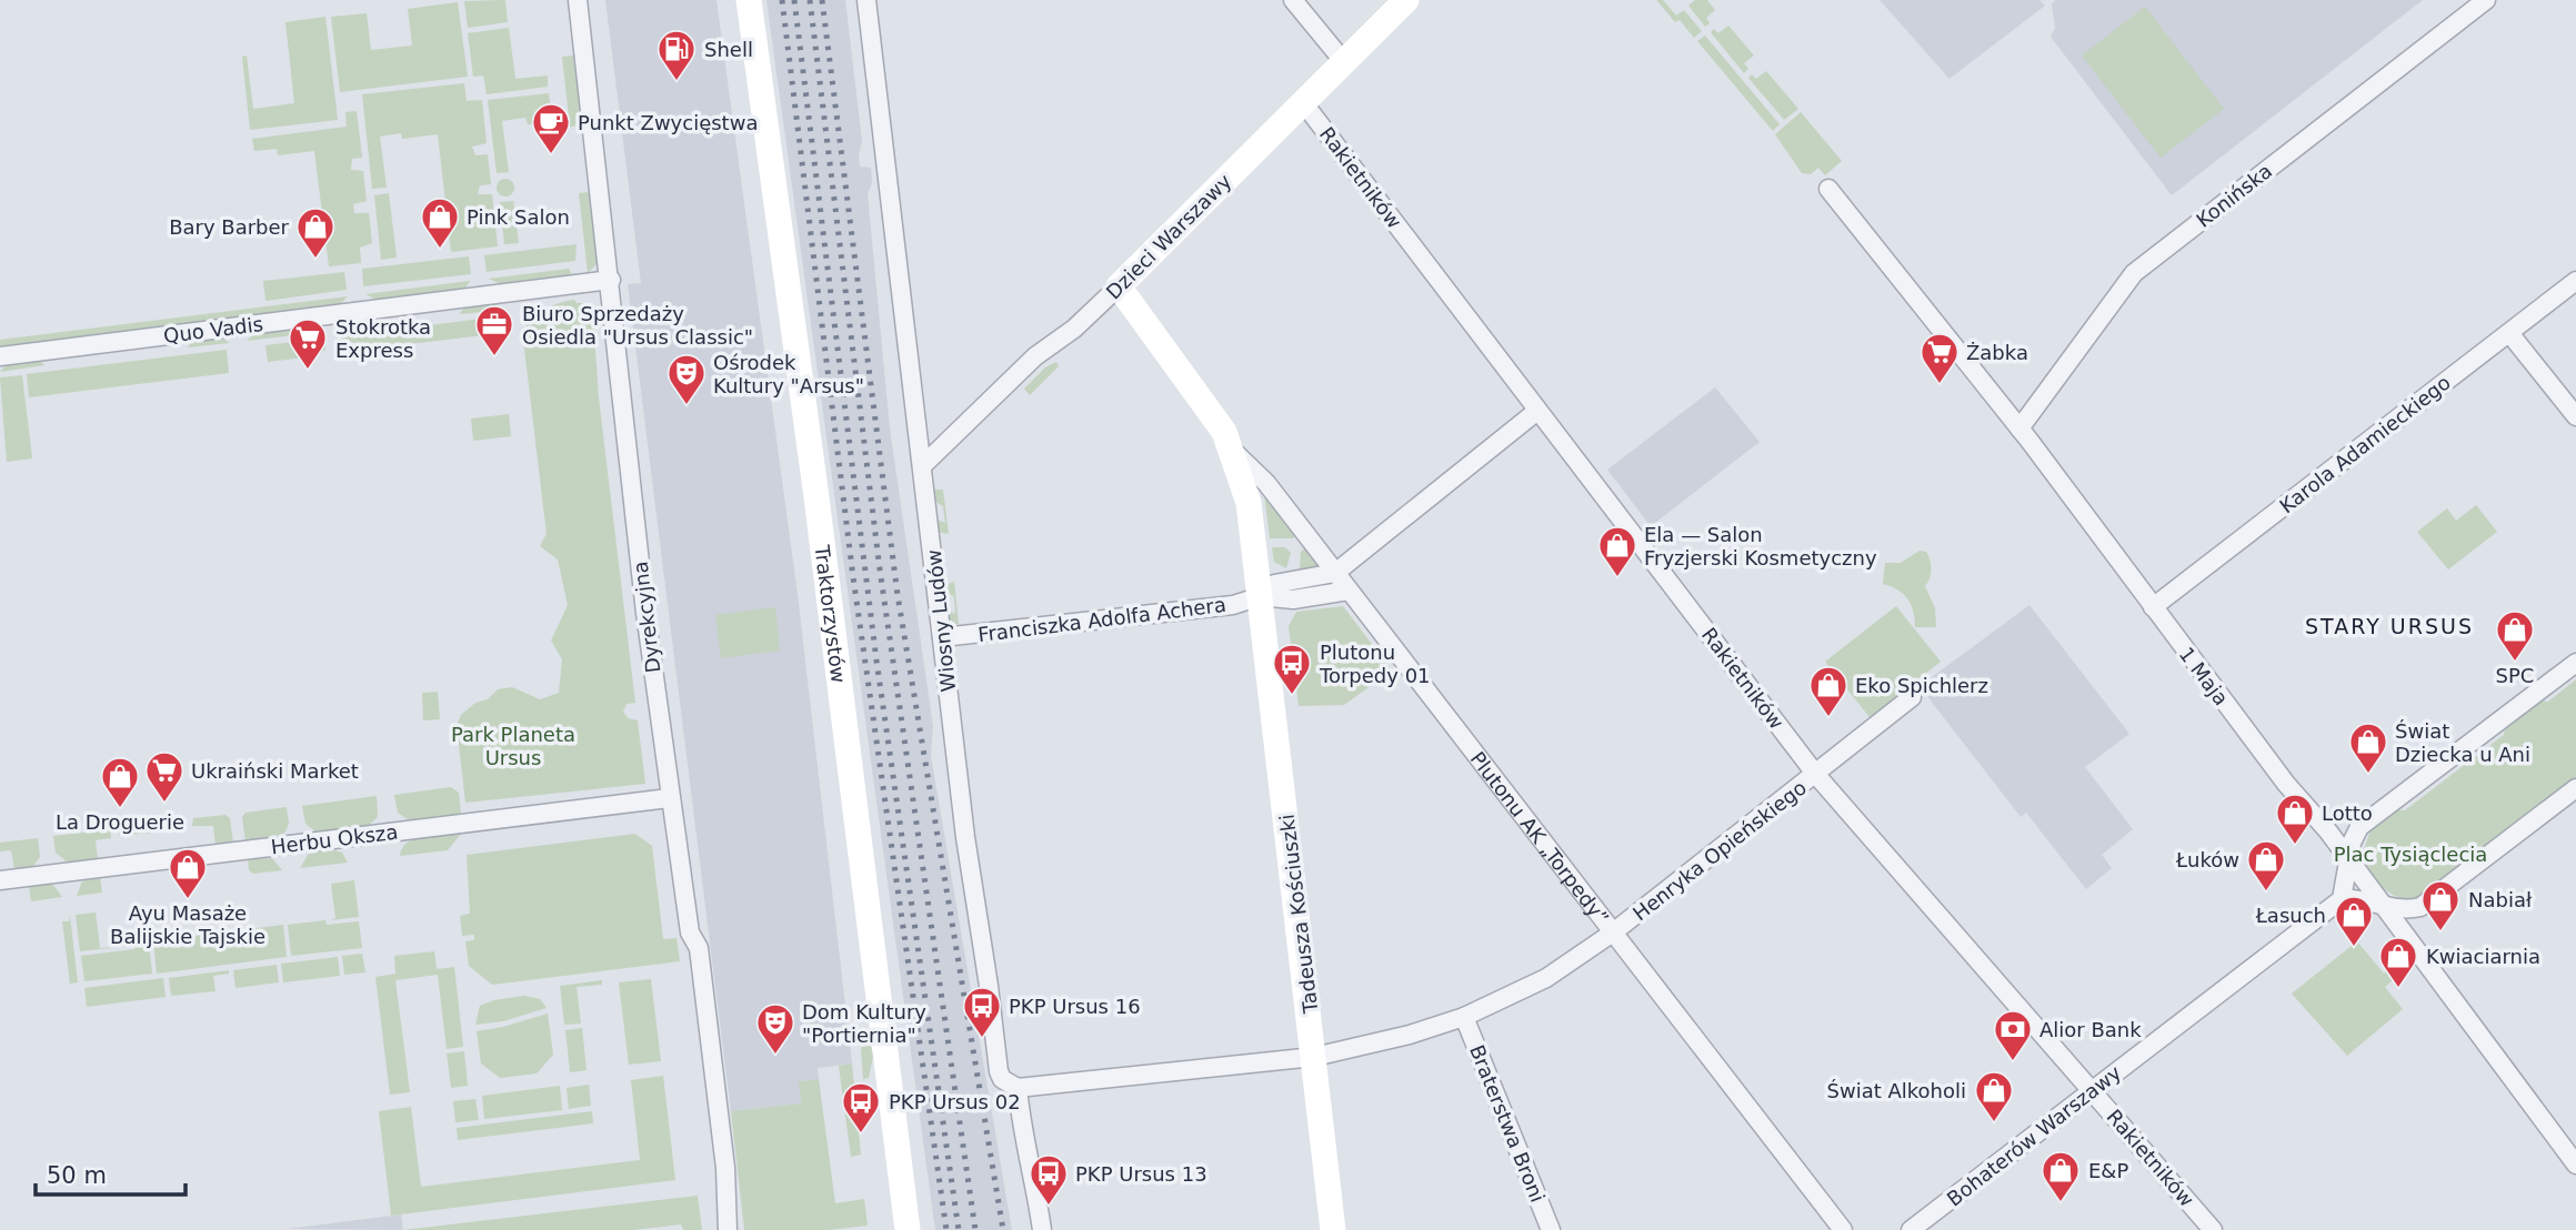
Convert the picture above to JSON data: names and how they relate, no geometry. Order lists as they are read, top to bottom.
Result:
{
  "streets": {
    "street": [
      "Rakietników",
      "Konińska",
      "Dzieci Warszawy",
      "Quo Vadis",
      "Karola Adamieckiego",
      "Traktorzystów",
      "Dyrekcyjna",
      "Franciszka Adolfa Achera",
      "Wiosny Ludów",
      "1 Maja",
      "Herbu Oksza",
      "Plutonu AK „Torpedy”",
      "Henryka Opieńskiego",
      "Tadeusza Kościuszki",
      "Braterstwa Broni",
      "Bohaterów Warszawy"
    ]
  },
  "crossings": [
    ["Rakietników", "Dzieci Warszawy"],
    ["Rakietników", "Franciszka Adolfa Achera"],
    ["Rakietników", "Henryka Opieńskiego"],
    ["Rakietników", "Bohaterów Warszawy"],
    ["Konińska", "1 Maja"],
    ["Dzieci Warszawy", "Wiosny Ludów"],
    ["Dzieci Warszawy", "Plutonu AK „Torpedy”"],
    ["Quo Vadis", "Dyrekcyjna"],
    ["Karola Adamieckiego", "1 Maja"],
    ["Dyrekcyjna", "Herbu Oksza"],
    ["Franciszka Adolfa Achera", "Wiosny Ludów"],
    ["Franciszka Adolfa Achera", "Plutonu AK „Torpedy”"],
    ["Franciszka Adolfa Achera", "Tadeusza Kościuszki"],
    ["Wiosny Ludów", "Henryka Opieńskiego"],
    ["Plutonu AK „Torpedy”", "Henryka Opieńskiego"],
    ["Plutonu AK „Torpedy”", "Tadeusza Kościuszki"],
    ["Henryka Opieńskiego", "Tadeusza Kościuszki"],
    ["Henryka Opieńskiego", "Braterstwa Broni"]
  ],
  "districts": ["STARY URSUS"],
  "parks": ["Park Planeta Ursus", "Plac Tysiąclecia"],
  "places": {
    "fuel station": ["Shell"],
    "cafe": ["Punkt Zwycięstwa"],
    "shop": [
      "Pink Salon",
      "Bary Barber",
      "Ela — Salon Fryzjerski Kosmetyczny",
      "SPC",
      "Eko Spichlerz",
      "Świat Dziecka u Ani",
      "La Droguerie",
      "Lotto",
      "Łuków",
      "Ayu Masaże Balijskie Tajskie",
      "Nabiał",
      "Łasuch",
      "Kwiaciarnia",
      "Świat Alkoholi",
      "E&P"
    ],
    "office": ["Biuro Sprzedaży Osiedla \"Ursus Classic\""],
    "supermarket": ["Stokrotka Express", "Żabka", "Ukraiński Market"],
    "theatre": ["Ośrodek Kultury \"Arsus\"", "Dom Kultury \"Portiernia\""],
    "bus stop": [
      "Plutonu Torpedy 01",
      "PKP Ursus 16",
      "PKP Ursus 02",
      "PKP Ursus 13"
    ],
    "bank": ["Alior Bank"]
  },
  "scale_bar": "50 m"
}
